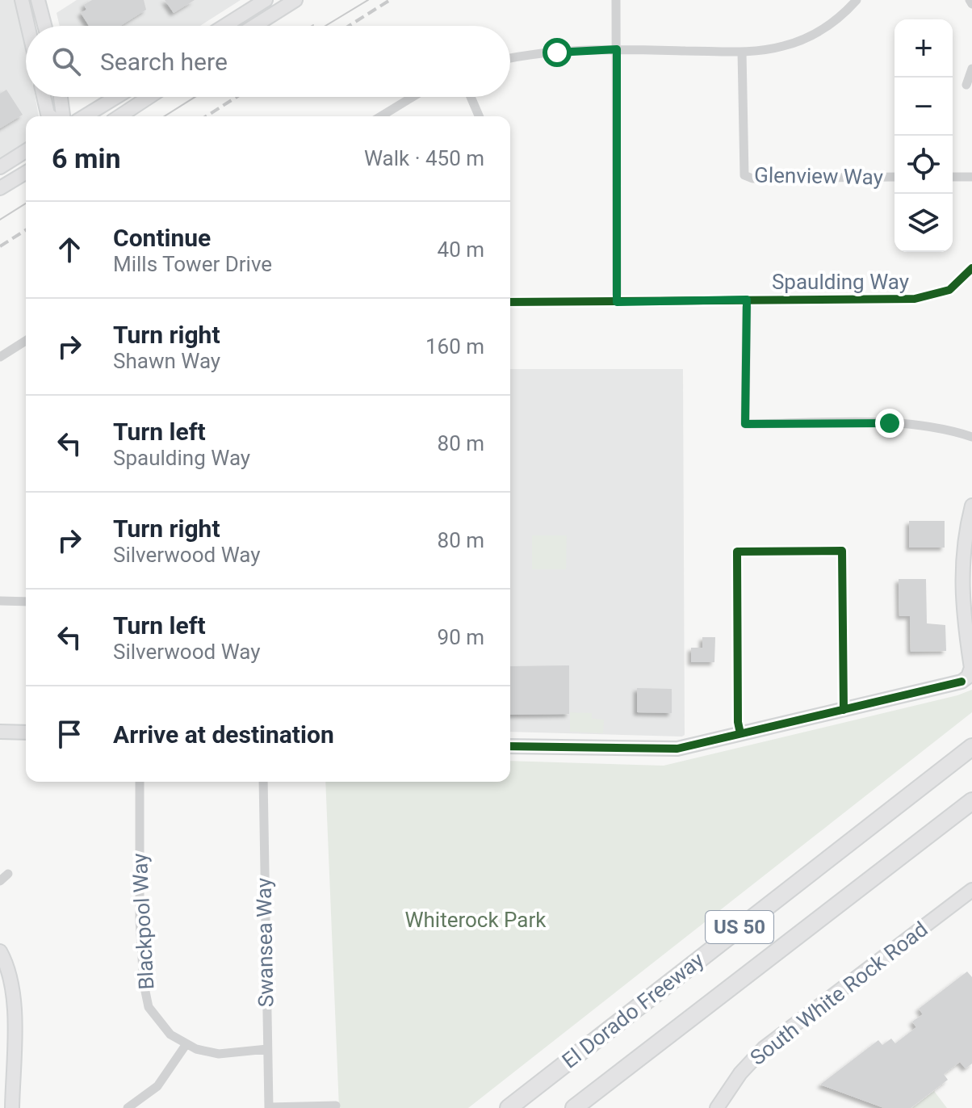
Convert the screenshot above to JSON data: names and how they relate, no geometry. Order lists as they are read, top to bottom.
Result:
{
  "streets": {
    "highway": ["US 50", "El Dorado Freeway"],
    "street": [
      "Glenview Way",
      "Spaulding Way",
      "Blackpool Way",
      "Swansea Way",
      "South White Rock Road"
    ]
  },
  "crossings": [
    ["Blackpool Way", "Swansea Way"]
  ],
  "parks": ["Whiterock Park"],
  "page": {
    "map_buttons": ["+", "−"],
    "search": "Search here",
    "heading": ["6 min", "Walk · 450 m"],
    "list": [
      ["Continue", "Mills Tower Drive", "40 m"],
      ["Turn right", "Shawn Way", "160 m"],
      ["Turn left", "Spaulding Way", "80 m"],
      ["Turn right", "Silverwood Way", "80 m"],
      ["Turn left", "Silverwood Way", "90 m"],
      "Arrive at destination"
    ]
  }
}
